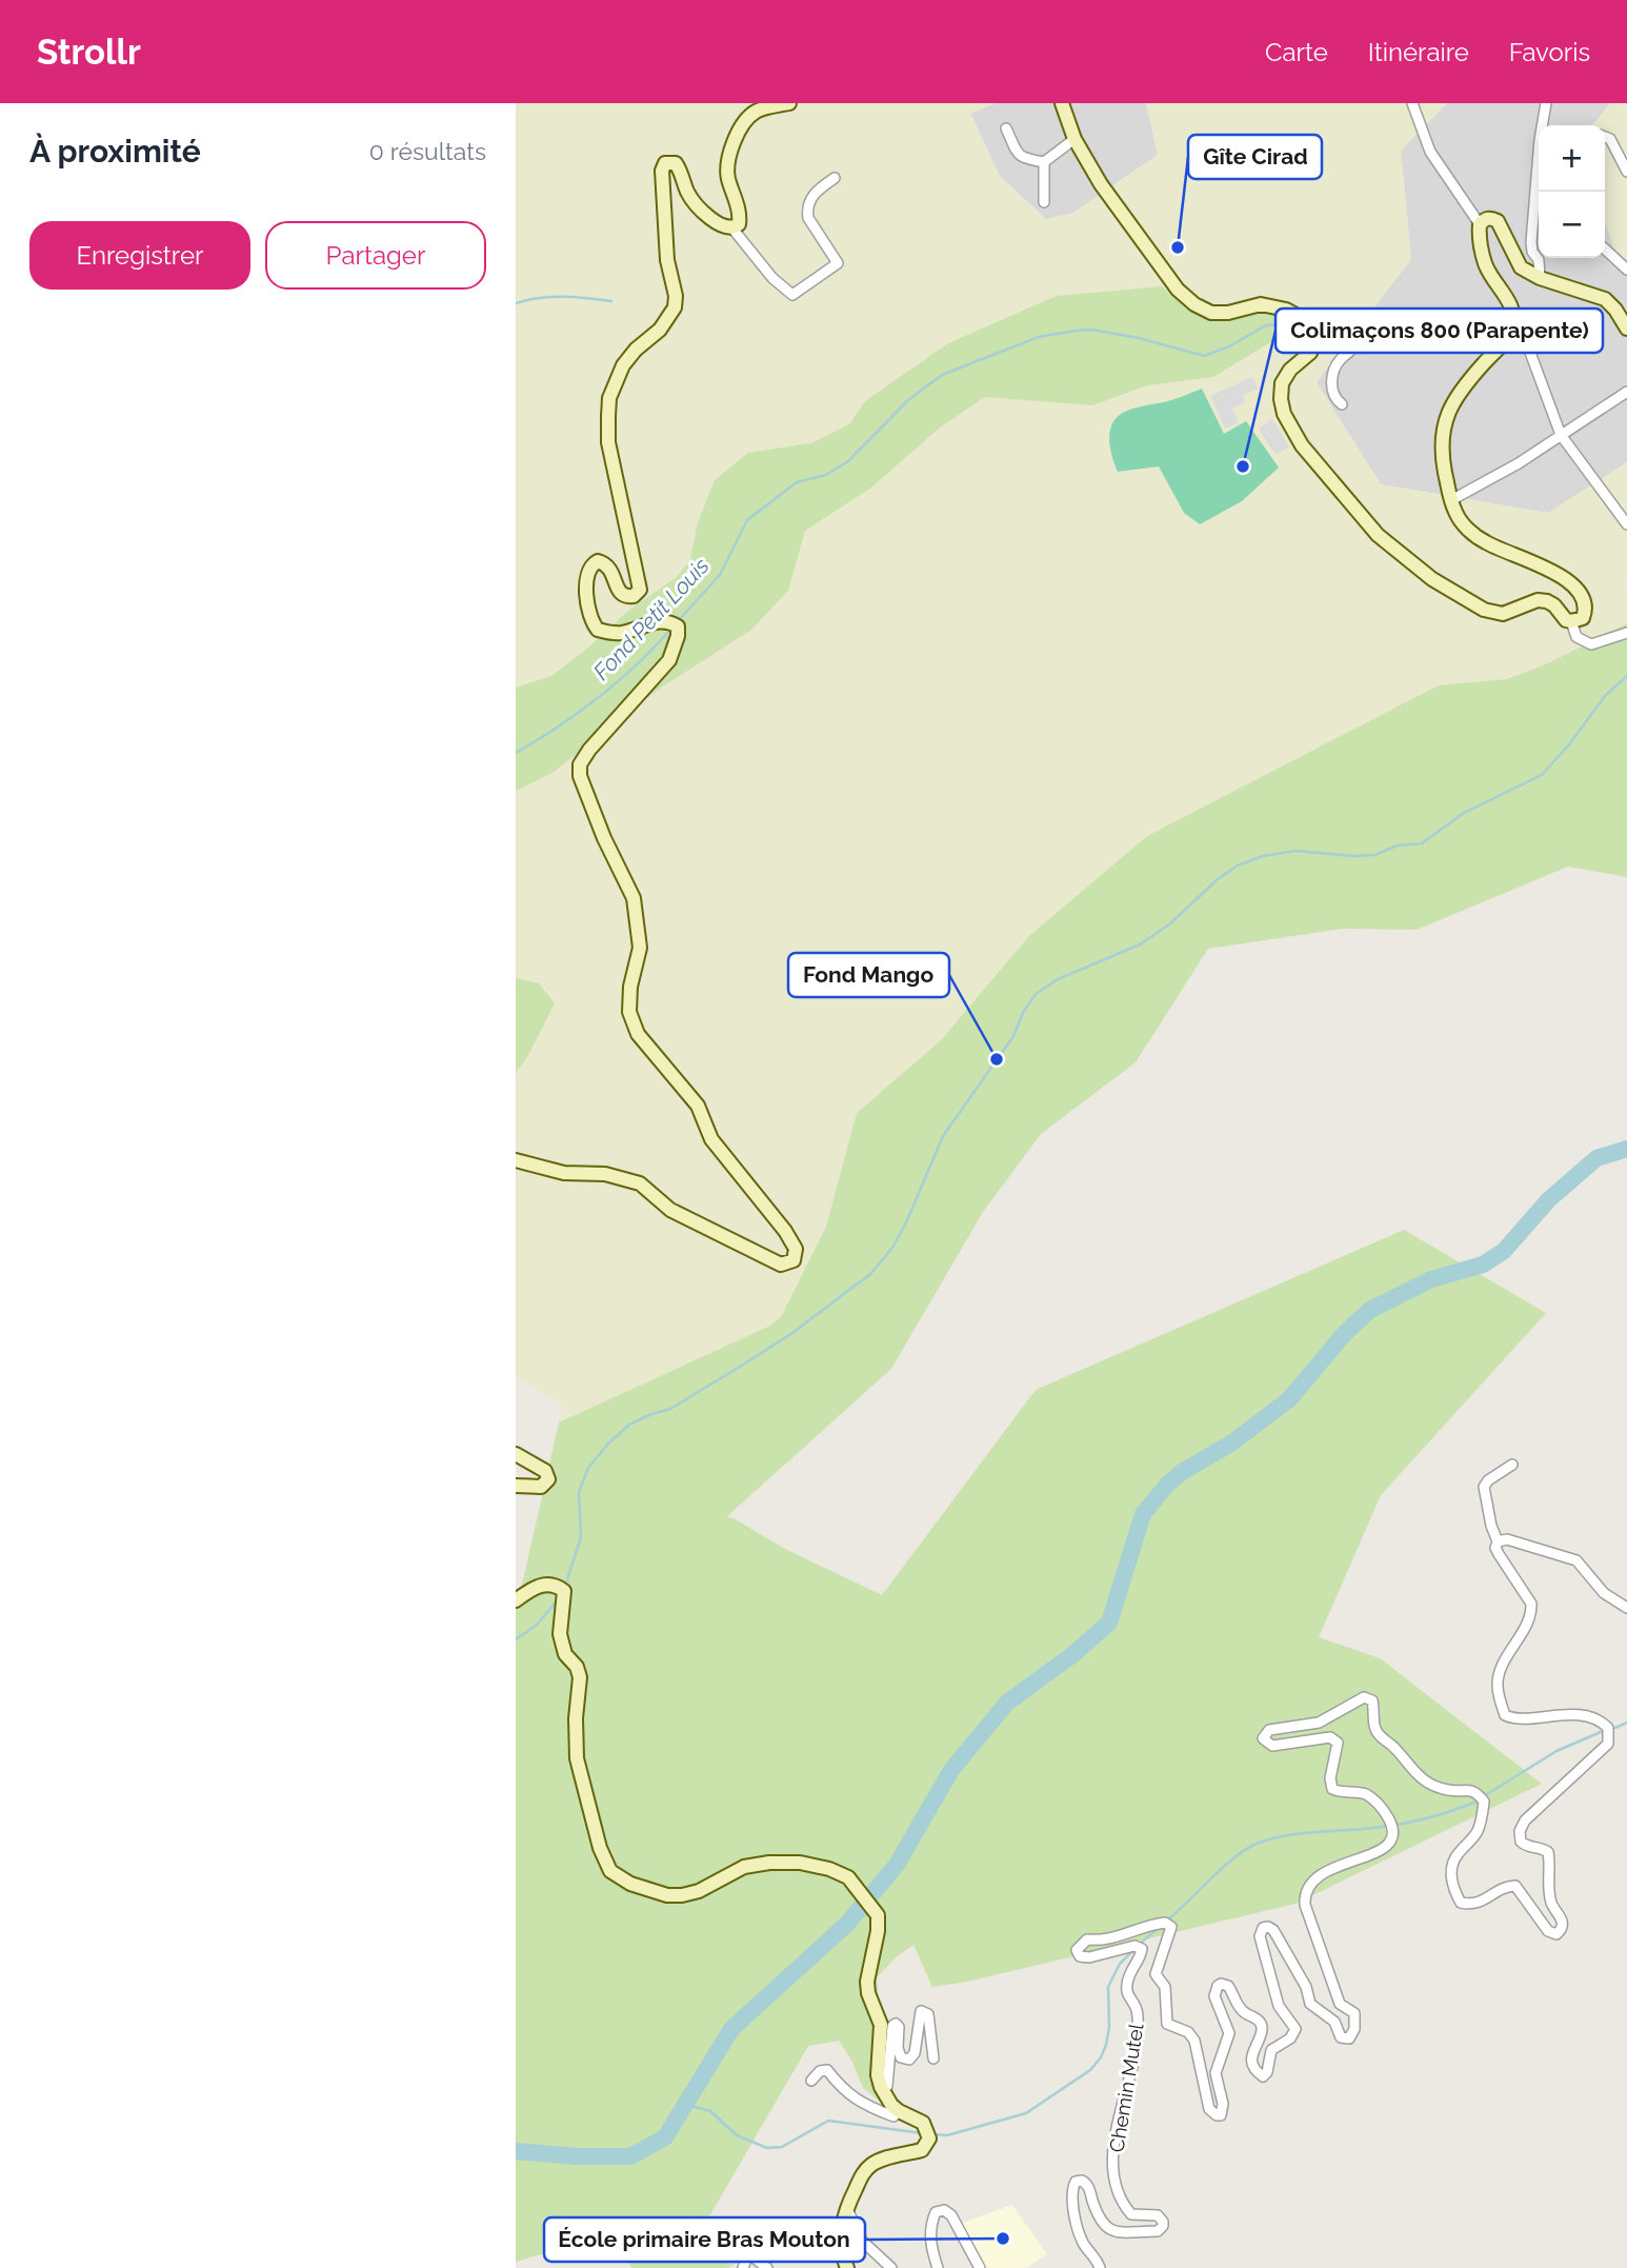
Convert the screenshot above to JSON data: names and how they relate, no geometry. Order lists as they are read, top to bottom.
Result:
{
  "streets": {
    "street": ["Chemin Mutel"]
  },
  "water": ["Fond Petit Louis"],
  "places": [
    "Gîte Cirad",
    "Colimaçons 800 (Parapente)",
    "Fond Mango",
    "École primaire Bras Mouton"
  ],
  "page": {
    "header": "Strollr",
    "nav": ["Carte", "Itinéraire", "Favoris"],
    "heading": ["À proximité", "0 résultats"],
    "map_buttons": ["+", "−"],
    "buttons": ["Enregistrer", "Partager"]
  }
}
